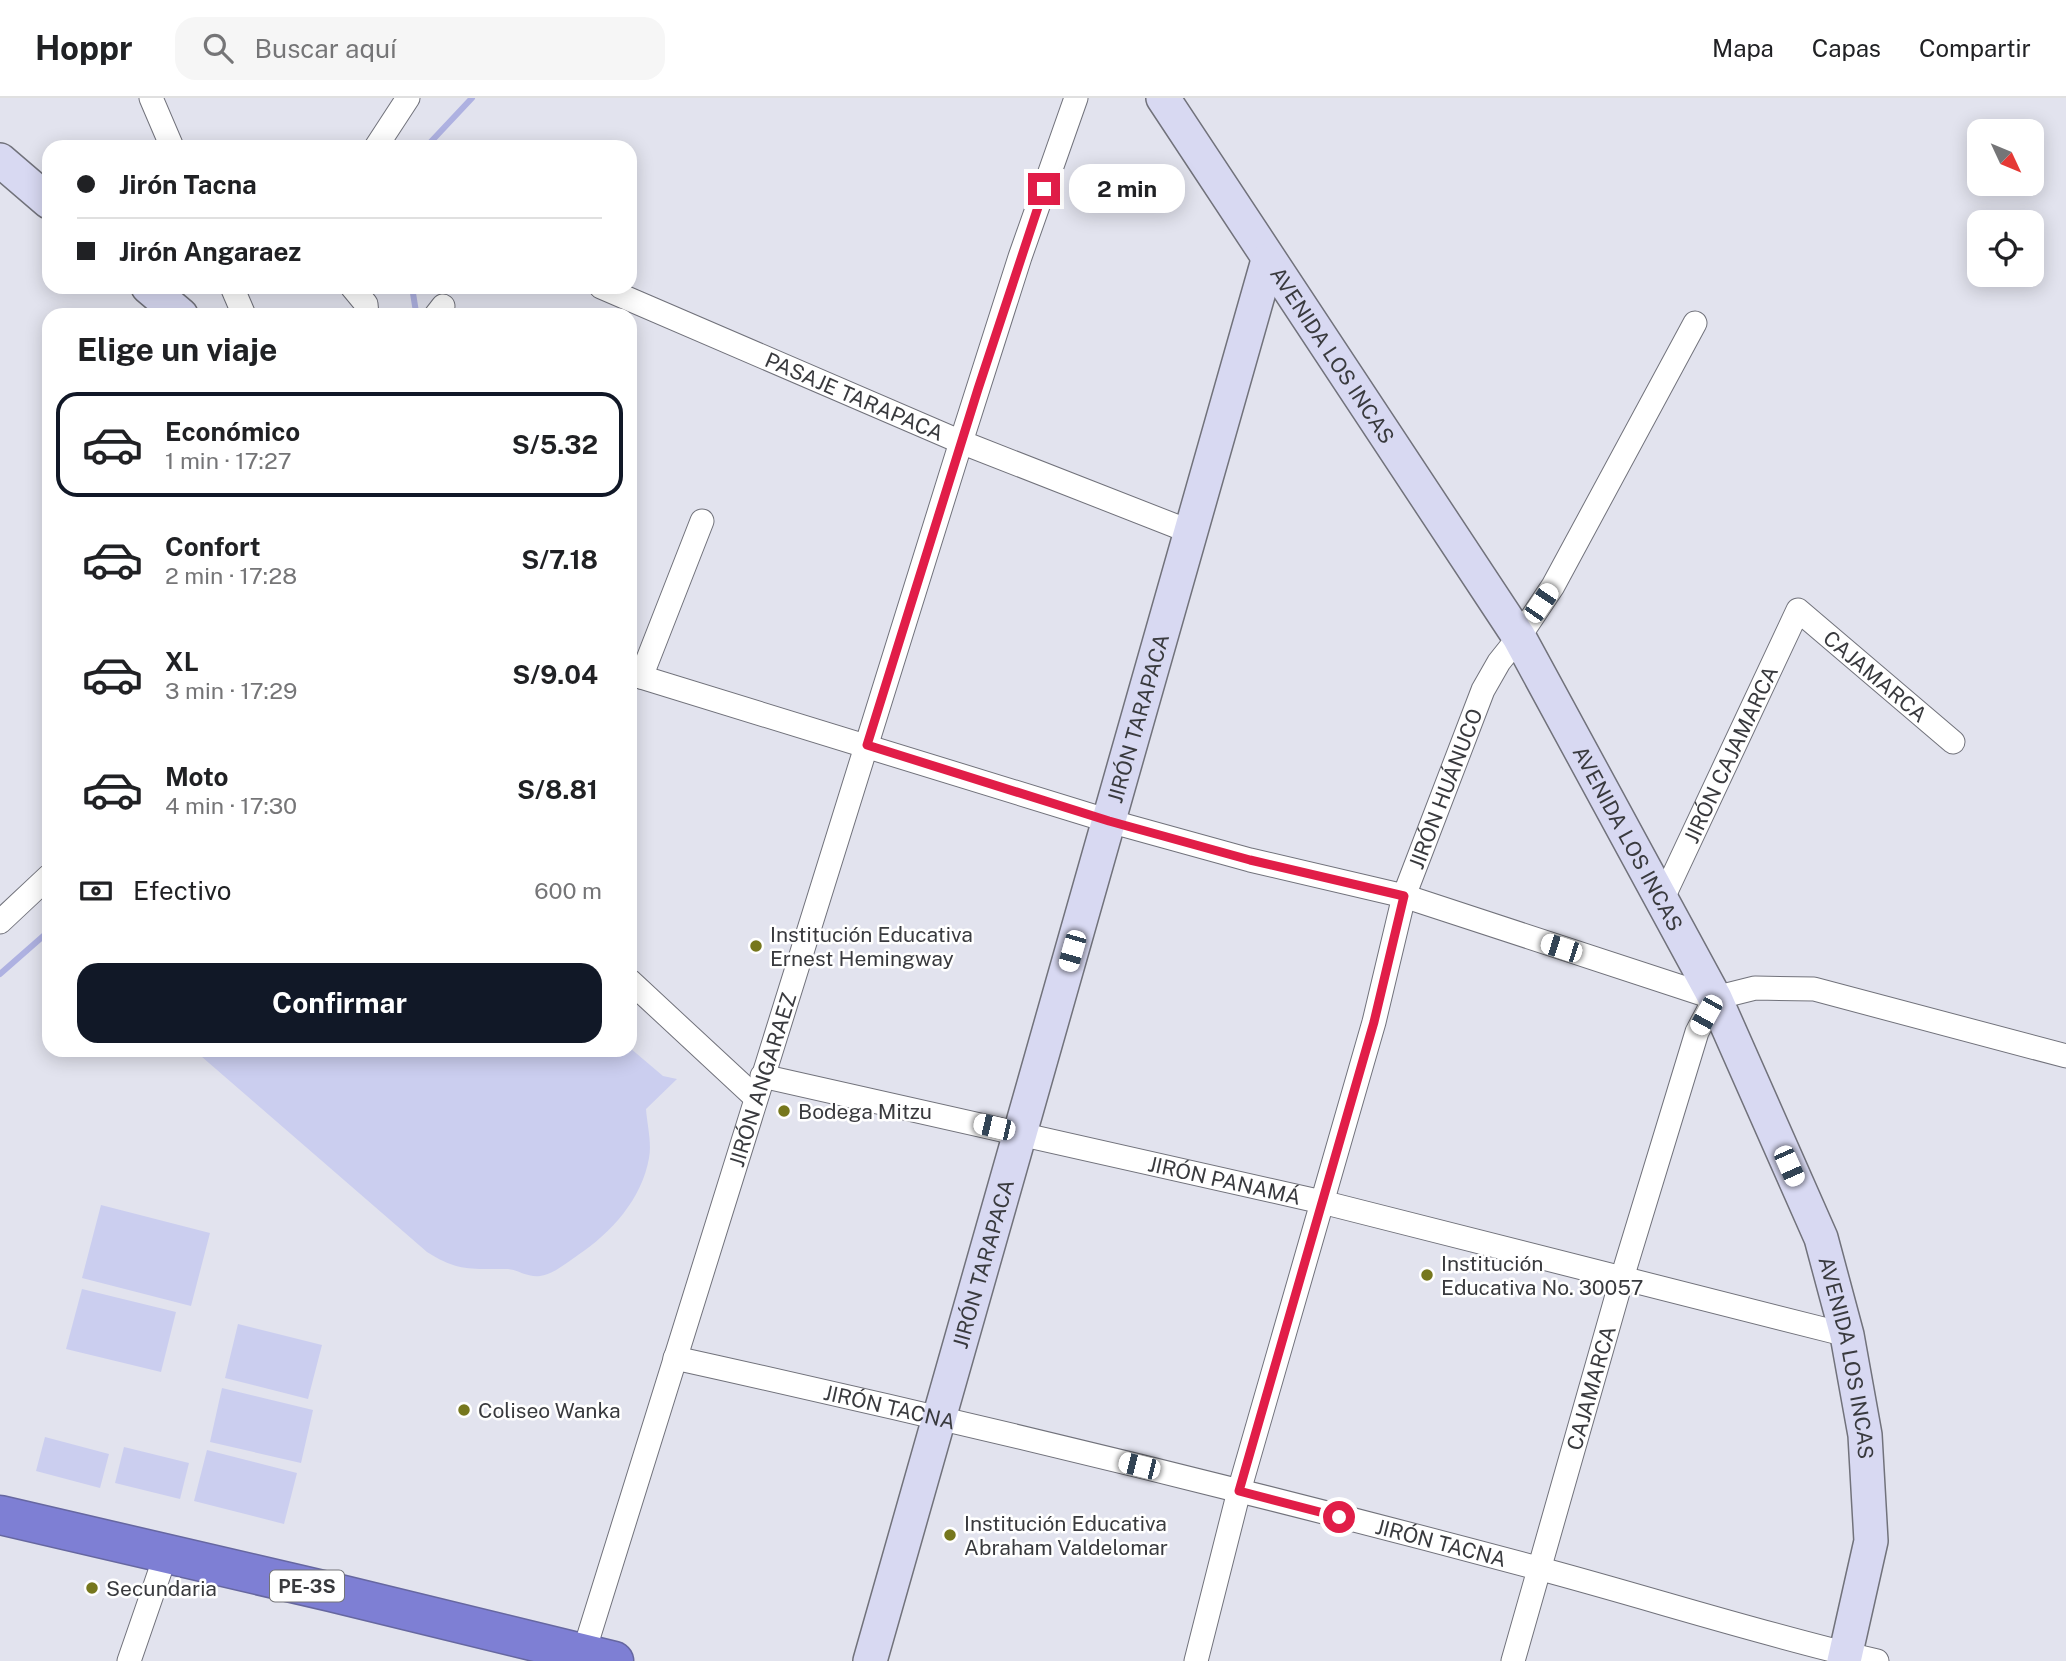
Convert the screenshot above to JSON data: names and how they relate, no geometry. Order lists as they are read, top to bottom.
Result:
{
  "streets": {
    "highway": ["PE-3S"],
    "street": [
      "AVENIDA LOS INCAS",
      "PASAJE TARAPACA",
      "CAJAMARCA",
      "JIRÓN TARAPACA",
      "JIRÓN CAJAMARCA",
      "JIRÓN HUÁNUCO",
      "JIRÓN ANGARAEZ",
      "JIRÓN PANAMÁ",
      "JIRÓN TACNA"
    ]
  },
  "crossings": [
    ["AVENIDA LOS INCAS", "CAJAMARCA"],
    ["AVENIDA LOS INCAS", "JIRÓN TARAPACA"],
    ["AVENIDA LOS INCAS", "JIRÓN CAJAMARCA"],
    ["AVENIDA LOS INCAS", "JIRÓN HUÁNUCO"],
    ["AVENIDA LOS INCAS", "JIRÓN PANAMÁ"],
    ["AVENIDA LOS INCAS", "JIRÓN TACNA"],
    ["PASAJE TARAPACA", "JIRÓN TARAPACA"],
    ["PASAJE TARAPACA", "JIRÓN ANGARAEZ"],
    ["CAJAMARCA", "JIRÓN CAJAMARCA"],
    ["CAJAMARCA", "JIRÓN PANAMÁ"],
    ["CAJAMARCA", "JIRÓN TACNA"],
    ["JIRÓN TARAPACA", "JIRÓN PANAMÁ"],
    ["JIRÓN TARAPACA", "JIRÓN TACNA"],
    ["JIRÓN HUÁNUCO", "JIRÓN PANAMÁ"],
    ["JIRÓN HUÁNUCO", "JIRÓN TACNA"],
    ["JIRÓN ANGARAEZ", "JIRÓN PANAMÁ"],
    ["JIRÓN ANGARAEZ", "JIRÓN TACNA"],
    ["JIRÓN ANGARAEZ", "PE-3S"]
  ],
  "places": [
    "Institución Educativa Ernest Hemingway",
    "Bodega Mitzu",
    "Institución Educativa No. 30057",
    "Coliseo Wanka",
    "Institución Educativa Abraham Valdelomar",
    "Secundaria"
  ],
  "north": "bottom right",
  "page": {
    "header": "Hoppr",
    "search": "Buscar aquí",
    "nav": ["Mapa", "Capas", "Compartir"],
    "banner": ["Jirón Tacna", "Jirón Angaraez"],
    "bubble": "2 min",
    "heading": "Elige un viaje",
    "list": [
      {
        "name": "Económico",
        "note": "1 min · 17:27",
        "value": "S/5.32"
      },
      {
        "name": "Confort",
        "note": "2 min · 17:28",
        "value": "S/7.18"
      },
      {
        "name": "XL",
        "note": "3 min · 17:29",
        "value": "S/9.04"
      },
      {
        "name": "Moto",
        "note": "4 min · 17:30",
        "value": "S/8.81"
      }
    ],
    "pay": ["Efectivo", "600 m"],
    "buttons": "Confirmar"
  }
}
